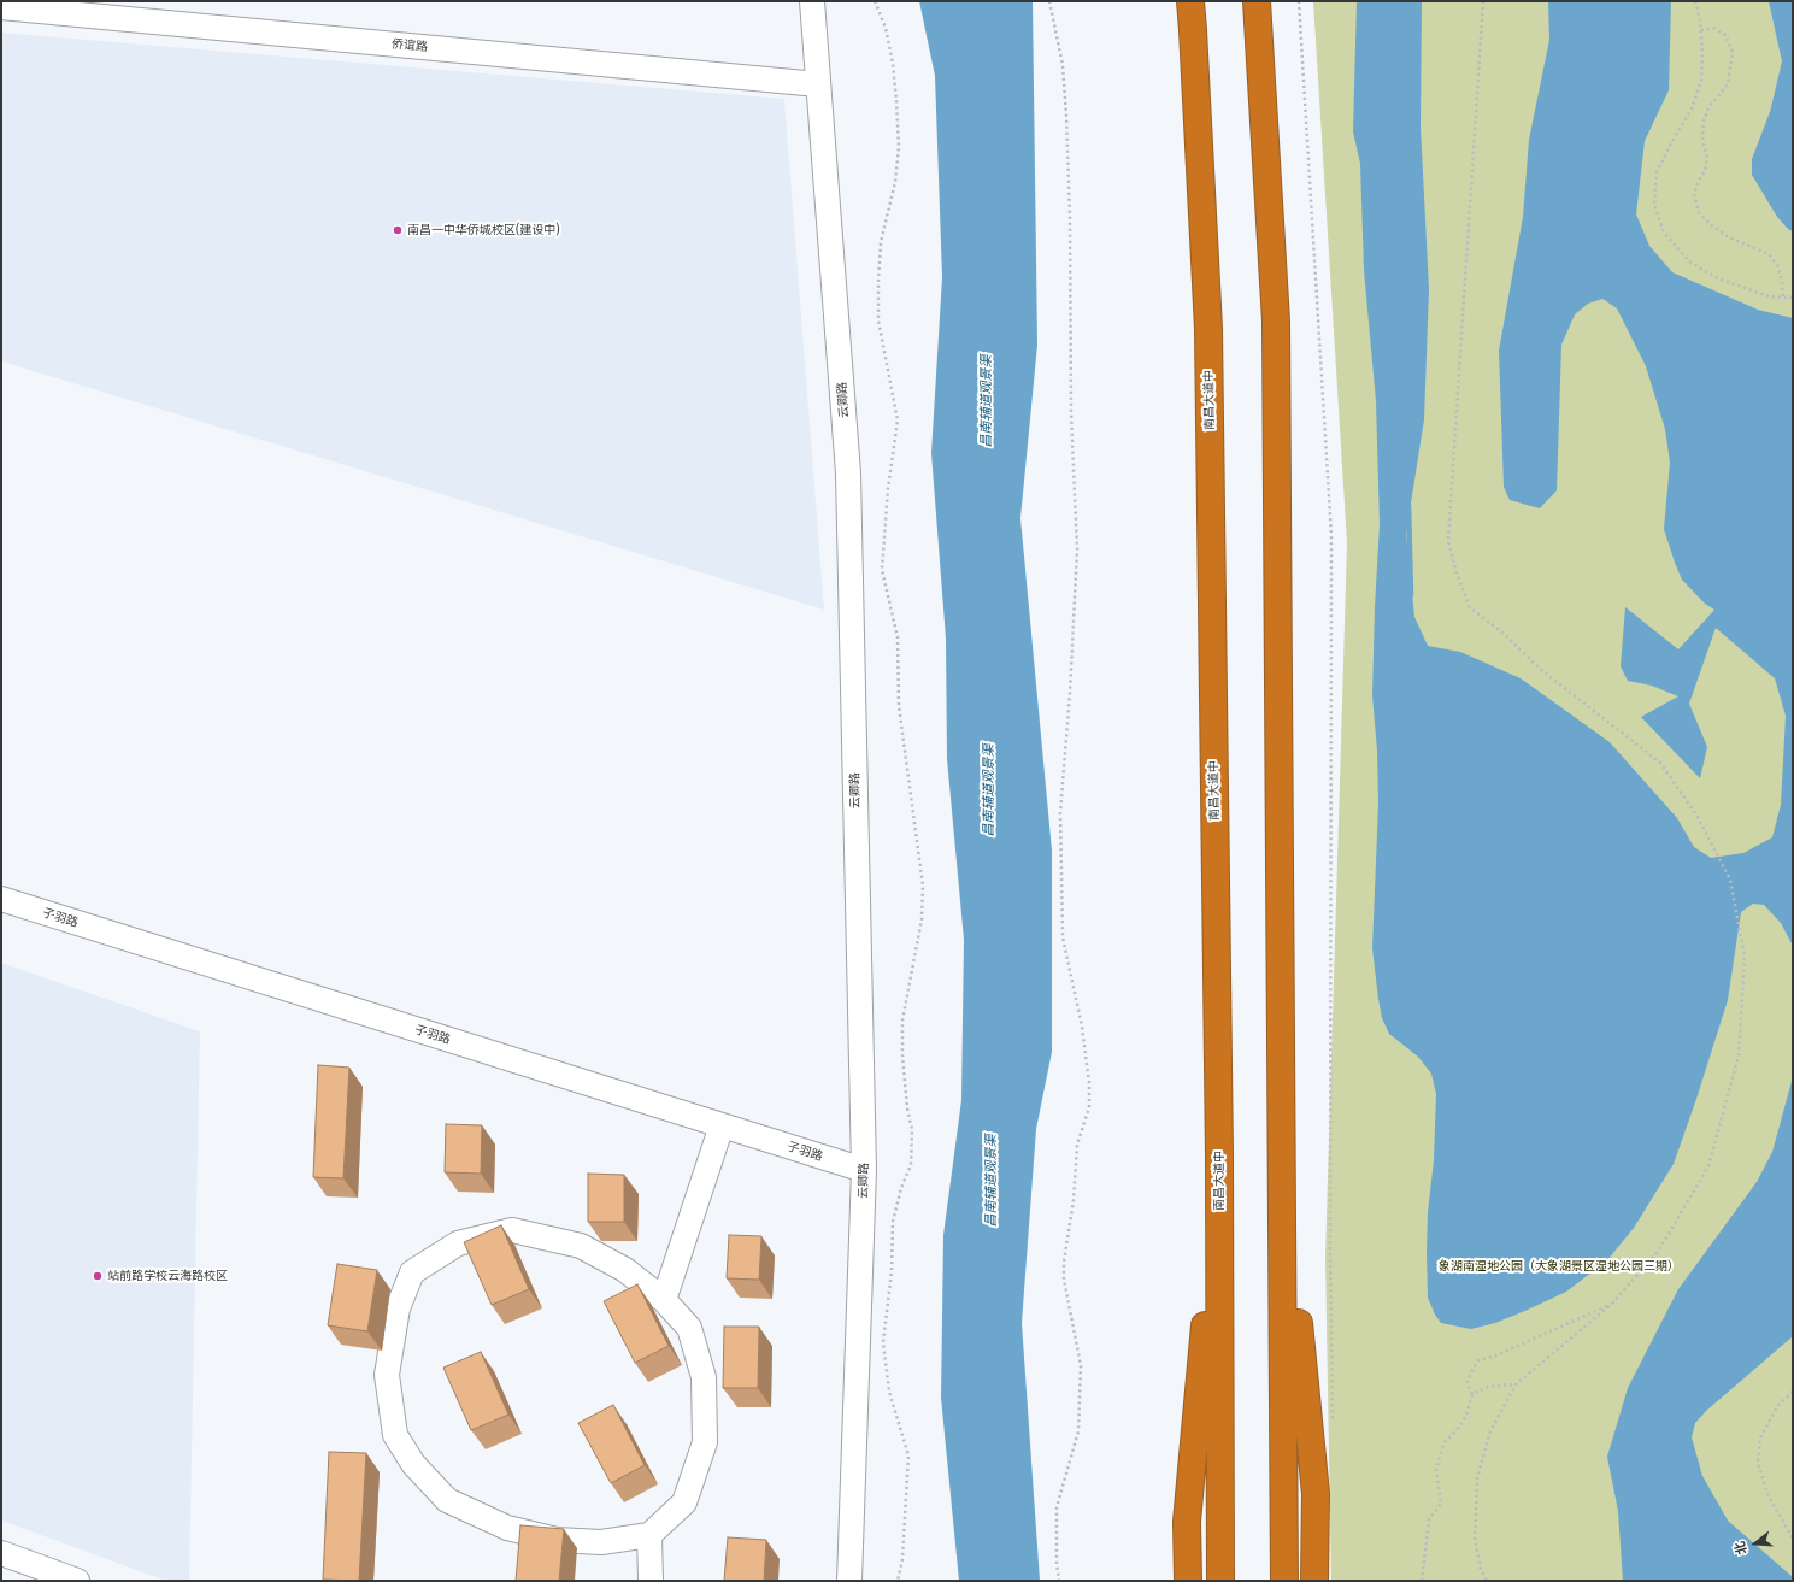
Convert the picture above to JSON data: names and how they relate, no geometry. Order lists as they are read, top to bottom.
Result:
{
  "streets": {
    "highway": ["南昌大道中"],
    "street": ["侨谊路", "云卿路", "子羽路"]
  },
  "crossings": [
    ["侨谊路", "云卿路"],
    ["云卿路", "子羽路"]
  ],
  "water": ["昌南辅道观景渠"],
  "parks": ["象湖南湿地公园（大象湖景区湿地公园三期）"],
  "places": ["南昌一中华侨城校区(建设中)", "站前路学校云海路校区"],
  "north": "left"
}
